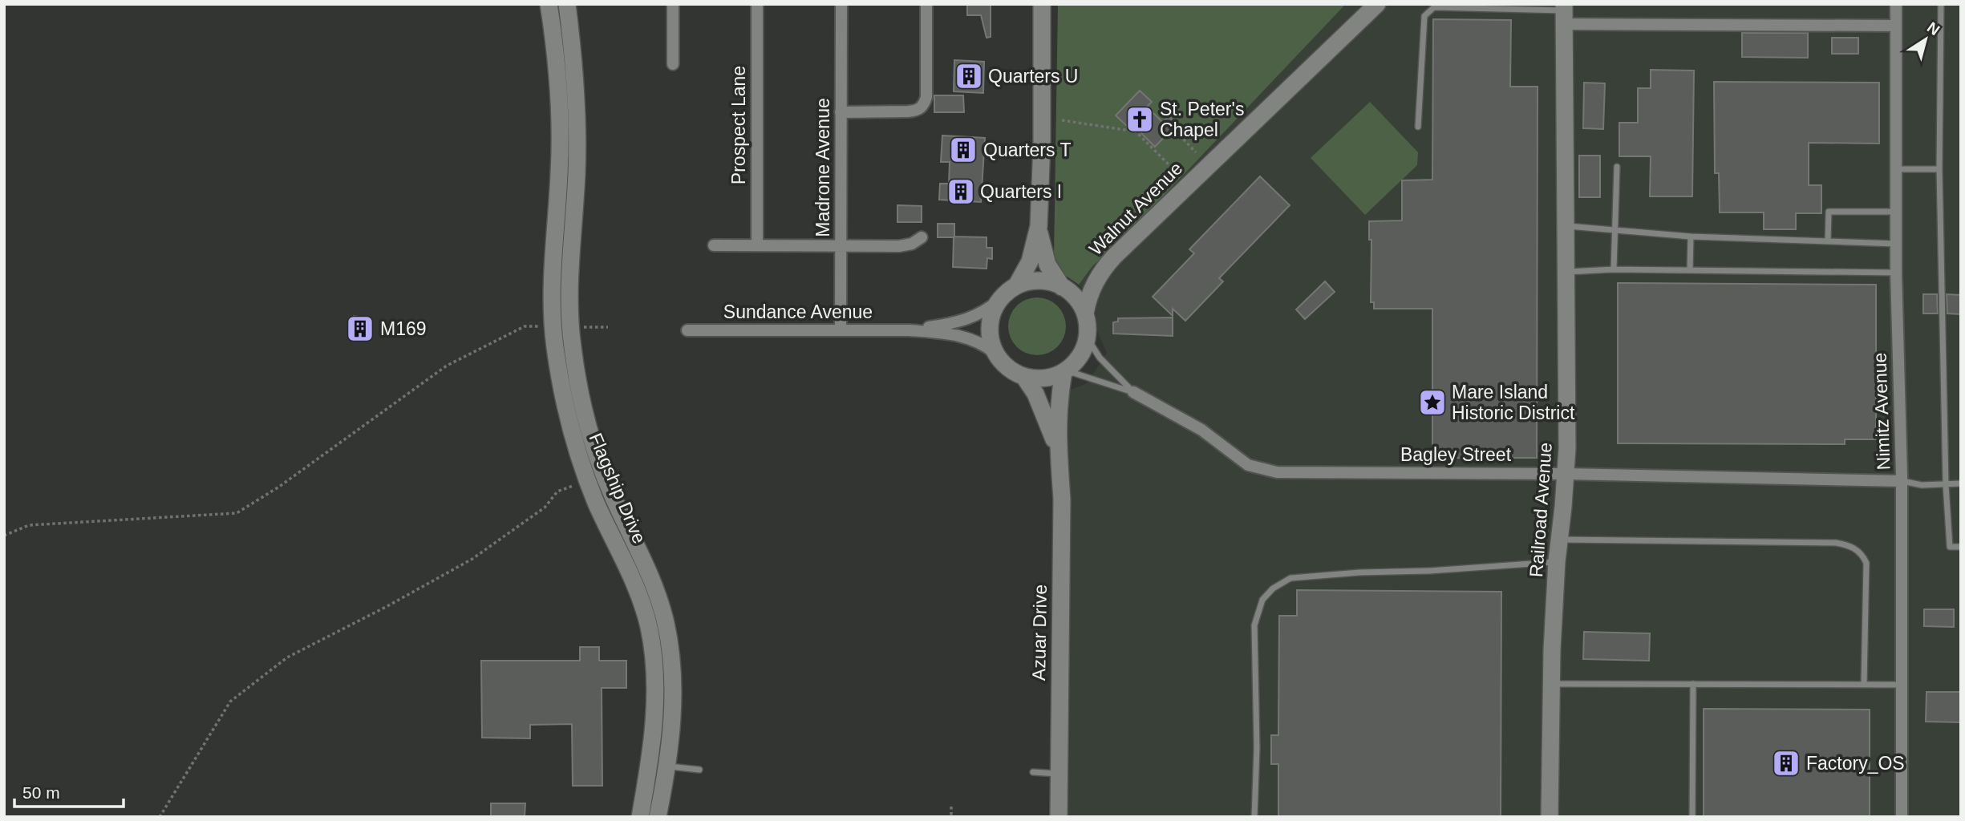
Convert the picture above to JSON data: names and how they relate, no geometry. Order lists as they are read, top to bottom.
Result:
{
  "streets": {
    "street": [
      "Prospect Lane",
      "Madrone Avenue",
      "Walnut Avenue",
      "Sundance Avenue",
      "Nimitz Avenue",
      "Bagley Street",
      "Flagship Drive",
      "Railroad Avenue",
      "Azuar Drive"
    ]
  },
  "crossings": [
    ["Madrone Avenue", "Sundance Avenue"],
    ["Walnut Avenue", "Sundance Avenue"],
    ["Walnut Avenue", "Bagley Street"],
    ["Walnut Avenue", "Azuar Drive"],
    ["Sundance Avenue", "Bagley Street"],
    ["Sundance Avenue", "Azuar Drive"],
    ["Nimitz Avenue", "Bagley Street"],
    ["Bagley Street", "Railroad Avenue"],
    ["Bagley Street", "Azuar Drive"]
  ],
  "places": {
    "building": [
      "Quarters U",
      "Quarters T",
      "Quarters I",
      "M169",
      "Factory_OS"
    ],
    "church": ["St. Peter's Chapel"],
    "place": ["Mare Island Historic District"]
  },
  "scale_bar": "50 m",
  "north": "top right"
}
